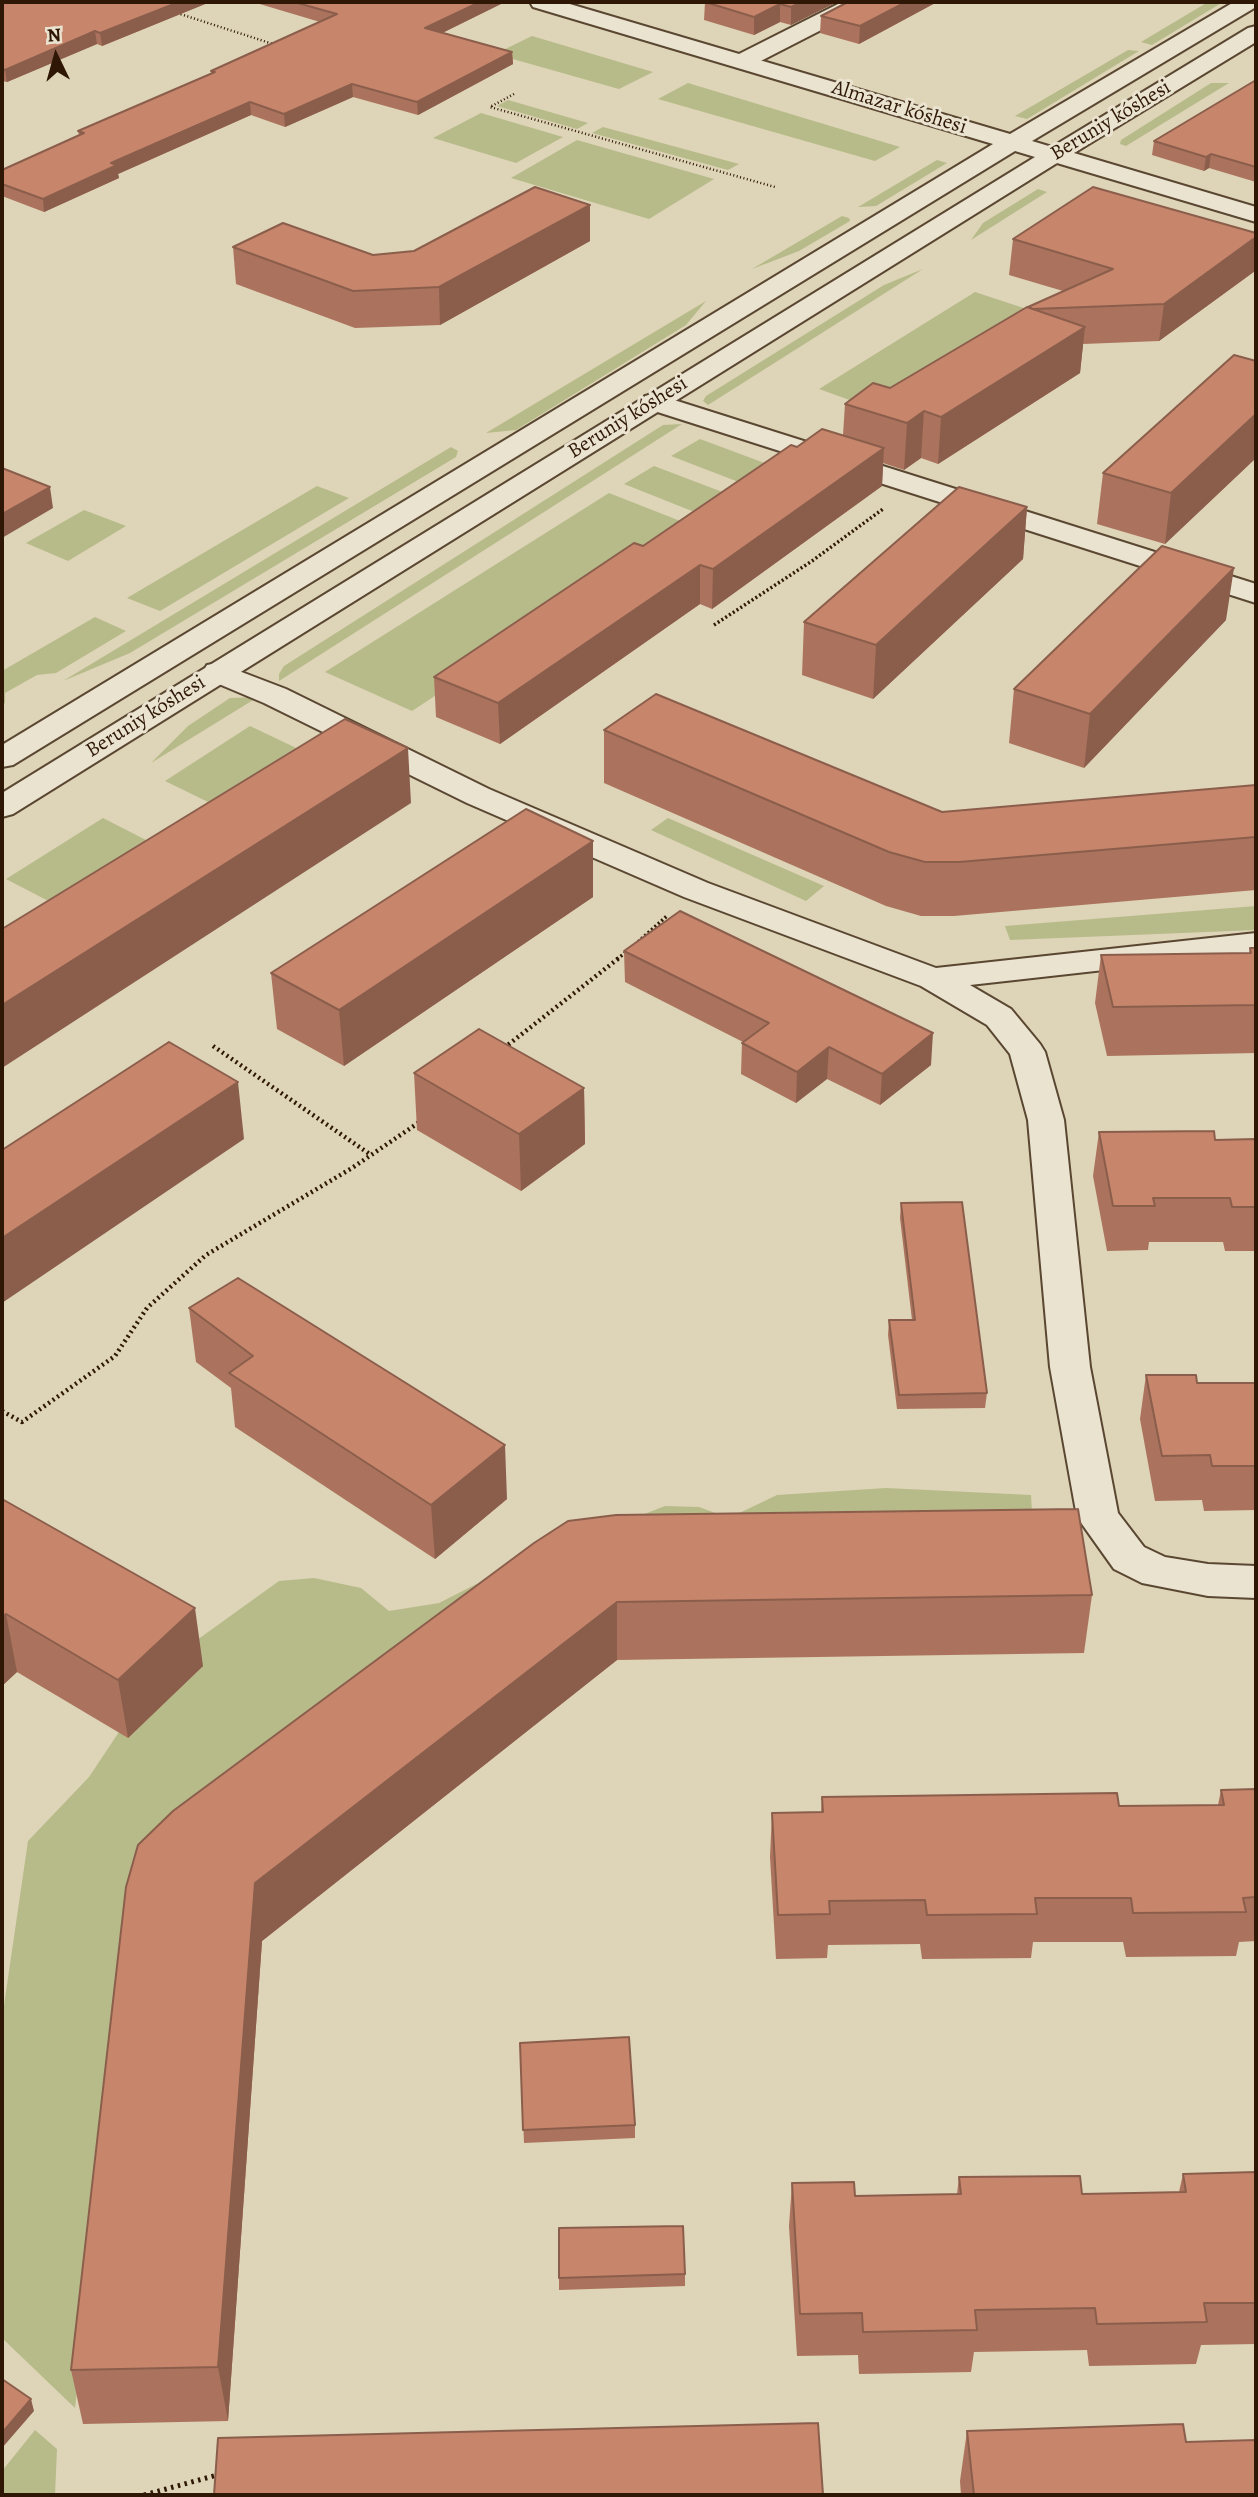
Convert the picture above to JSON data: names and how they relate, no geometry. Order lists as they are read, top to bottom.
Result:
{
  "streets": {
    "street": ["Almazar kóshesi", "Beruniy kóshesi"]
  },
  "crossings": [
    ["Almazar kóshesi", "Beruniy kóshesi"]
  ],
  "north": "top"
}
